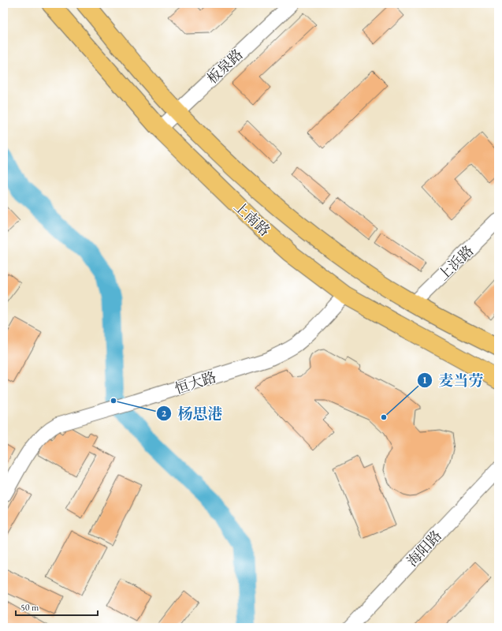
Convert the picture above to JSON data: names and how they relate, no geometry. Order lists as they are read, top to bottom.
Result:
{
  "streets": {
    "main road": ["上南路"],
    "street": [
      "板泉路",
      "上浜路",
      "恒大路",
      "海阳路"
    ]
  },
  "crossings": [
    ["板泉路", "上南路"],
    ["上南路", "上浜路"],
    ["上南路", "恒大路"]
  ],
  "places": ["杨思港", "麦当劳"],
  "scale_bar": "50 m"
}
